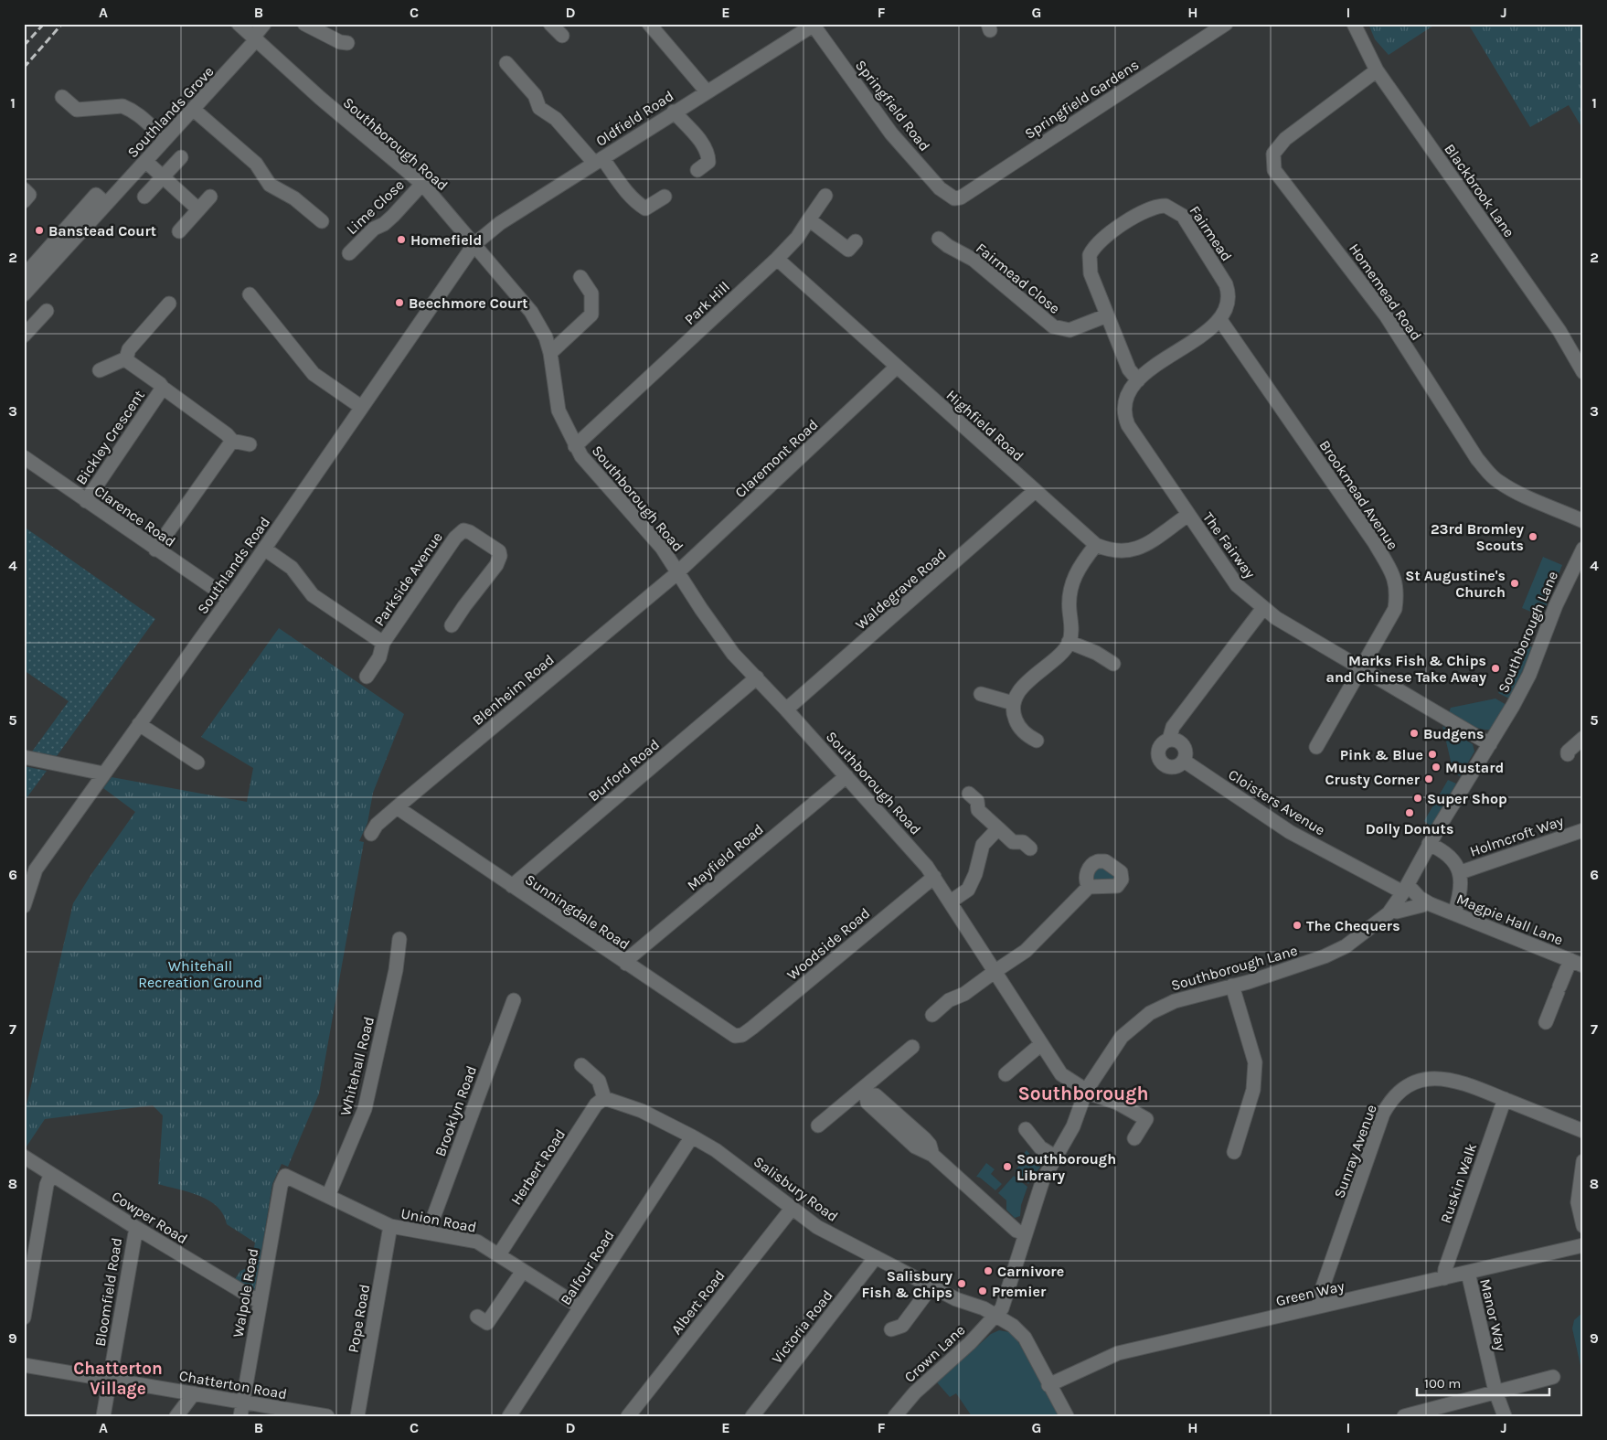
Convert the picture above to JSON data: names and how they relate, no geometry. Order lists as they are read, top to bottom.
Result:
{
  "streets": {
    "street": [
      "Springfield Gardens",
      "Springfield Road",
      "Southlands Grove",
      "Oldfield Road",
      "Southborough Road",
      "Blackbrook Lane",
      "Lime Close",
      "Fairmead",
      "Fairmead Close",
      "Homemead Road",
      "Park Hill",
      "Highfield Road",
      "Bickley Crescent",
      "Claremont Road",
      "Brookmead Avenue",
      "Clarence Road",
      "The Fairway",
      "Southlands Road",
      "Parkside Avenue",
      "Waldegrave Road",
      "Southborough Lane",
      "Blenheim Road",
      "Burford Road",
      "Cloisters Avenue",
      "Holmcroft Way",
      "Mayfield Road",
      "Sunningdale Road",
      "Magpie Hall Lane",
      "Woodside Road",
      "Whitehall Road",
      "Brooklyn Road",
      "Sunray Avenue",
      "Herbert Road",
      "Ruskin Walk",
      "Salisbury Road",
      "Cowper Road",
      "Union Road",
      "Balfour Road",
      "Bloomfield Road",
      "Walpole Road",
      "Green Way",
      "Albert Road",
      "Manor Way",
      "Pope Road",
      "Victoria Road",
      "Crown Lane",
      "Chatterton Road"
    ]
  },
  "crossings": [
    ["Springfield Gardens", "Springfield Road"],
    ["Springfield Road", "Oldfield Road"],
    ["Southlands Grove", "Southborough Road"],
    ["Oldfield Road", "Southborough Road"],
    ["Oldfield Road", "Southlands Road"],
    ["Southborough Road", "Lime Close"],
    ["Southborough Road", "Park Hill"],
    ["Southborough Road", "Claremont Road"],
    ["Southborough Road", "Southlands Road"],
    ["Southborough Road", "Waldegrave Road"],
    ["Southborough Road", "Southborough Lane"],
    ["Southborough Road", "Blenheim Road"],
    ["Southborough Road", "Burford Road"],
    ["Southborough Road", "Mayfield Road"],
    ["Southborough Road", "Woodside Road"],
    ["Blackbrook Lane", "Homemead Road"],
    ["Fairmead", "Fairmead Close"],
    ["Fairmead", "Brookmead Avenue"],
    ["Fairmead", "The Fairway"],
    ["Fairmead Close", "Brookmead Avenue"],
    ["Fairmead Close", "The Fairway"],
    ["Park Hill", "Highfield Road"],
    ["Highfield Road", "Claremont Road"],
    ["Highfield Road", "The Fairway"],
    ["Highfield Road", "Waldegrave Road"],
    ["Bickley Crescent", "Clarence Road"],
    ["Claremont Road", "Blenheim Road"],
    ["Brookmead Avenue", "The Fairway"],
    ["Clarence Road", "Southlands Road"],
    ["The Fairway", "Southborough Lane"],
    ["Southlands Road", "Parkside Avenue"],
    ["Southborough Lane", "Cloisters Avenue"],
    ["Southborough Lane", "Magpie Hall Lane"],
    ["Southborough Lane", "Salisbury Road"],
    ["Southborough Lane", "Crown Lane"],
    ["Blenheim Road", "Sunningdale Road"],
    ["Burford Road", "Sunningdale Road"],
    ["Cloisters Avenue", "Magpie Hall Lane"],
    ["Mayfield Road", "Sunningdale Road"],
    ["Sunningdale Road", "Woodside Road"],
    ["Whitehall Road", "Union Road"],
    ["Brooklyn Road", "Union Road"],
    ["Sunray Avenue", "Ruskin Walk"],
    ["Sunray Avenue", "Green Way"],
    ["Herbert Road", "Salisbury Road"],
    ["Herbert Road", "Union Road"],
    ["Ruskin Walk", "Green Way"],
    ["Salisbury Road", "Balfour Road"],
    ["Salisbury Road", "Green Way"],
    ["Salisbury Road", "Albert Road"],
    ["Salisbury Road", "Victoria Road"],
    ["Salisbury Road", "Crown Lane"],
    ["Cowper Road", "Bloomfield Road"],
    ["Cowper Road", "Walpole Road"],
    ["Union Road", "Balfour Road"],
    ["Union Road", "Walpole Road"],
    ["Union Road", "Pope Road"],
    ["Bloomfield Road", "Chatterton Road"],
    ["Walpole Road", "Chatterton Road"],
    ["Green Way", "Manor Way"]
  ],
  "districts": ["Southborough", "Chatterton Village"],
  "parks": ["Whitehall Recreation Ground"],
  "places": [
    "Banstead Court",
    "Homefield",
    "Beechmore Court",
    "23rd Bromley Scouts",
    "St Augustine's Church",
    "Marks Fish & Chips and Chinese Take Away",
    "Budgens",
    "Pink & Blue",
    "Mustard",
    "Crusty Corner",
    "Super Shop",
    "Dolly Donuts",
    "The Chequers",
    "Southborough Library",
    "Carnivore",
    "Salisbury Fish & Chips",
    "Premier"
  ],
  "scale_bar": "100 m",
  "grid": {
    "columns": [
      "A",
      "B",
      "C",
      "D",
      "E",
      "F",
      "G",
      "H",
      "I",
      "J"
    ],
    "rows": [
      "1",
      "2",
      "3",
      "4",
      "5",
      "6",
      "7",
      "8",
      "9"
    ]
  }
}
